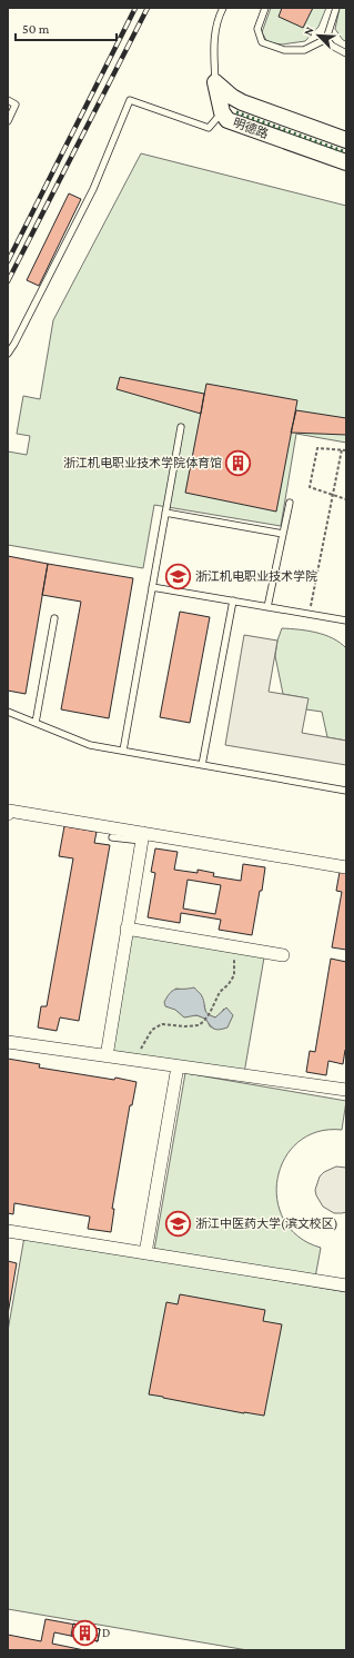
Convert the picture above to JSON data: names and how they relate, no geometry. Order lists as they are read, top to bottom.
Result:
{
  "streets": {
    "street": ["明德路"]
  },
  "places": {
    "building": ["浙江机电职业技术学院体育馆", "D"],
    "school or university": ["浙江机电职业技术学院", "浙江中医药大学(滨文校区)"]
  },
  "scale_bar": "50 m",
  "north": "top left"
}
